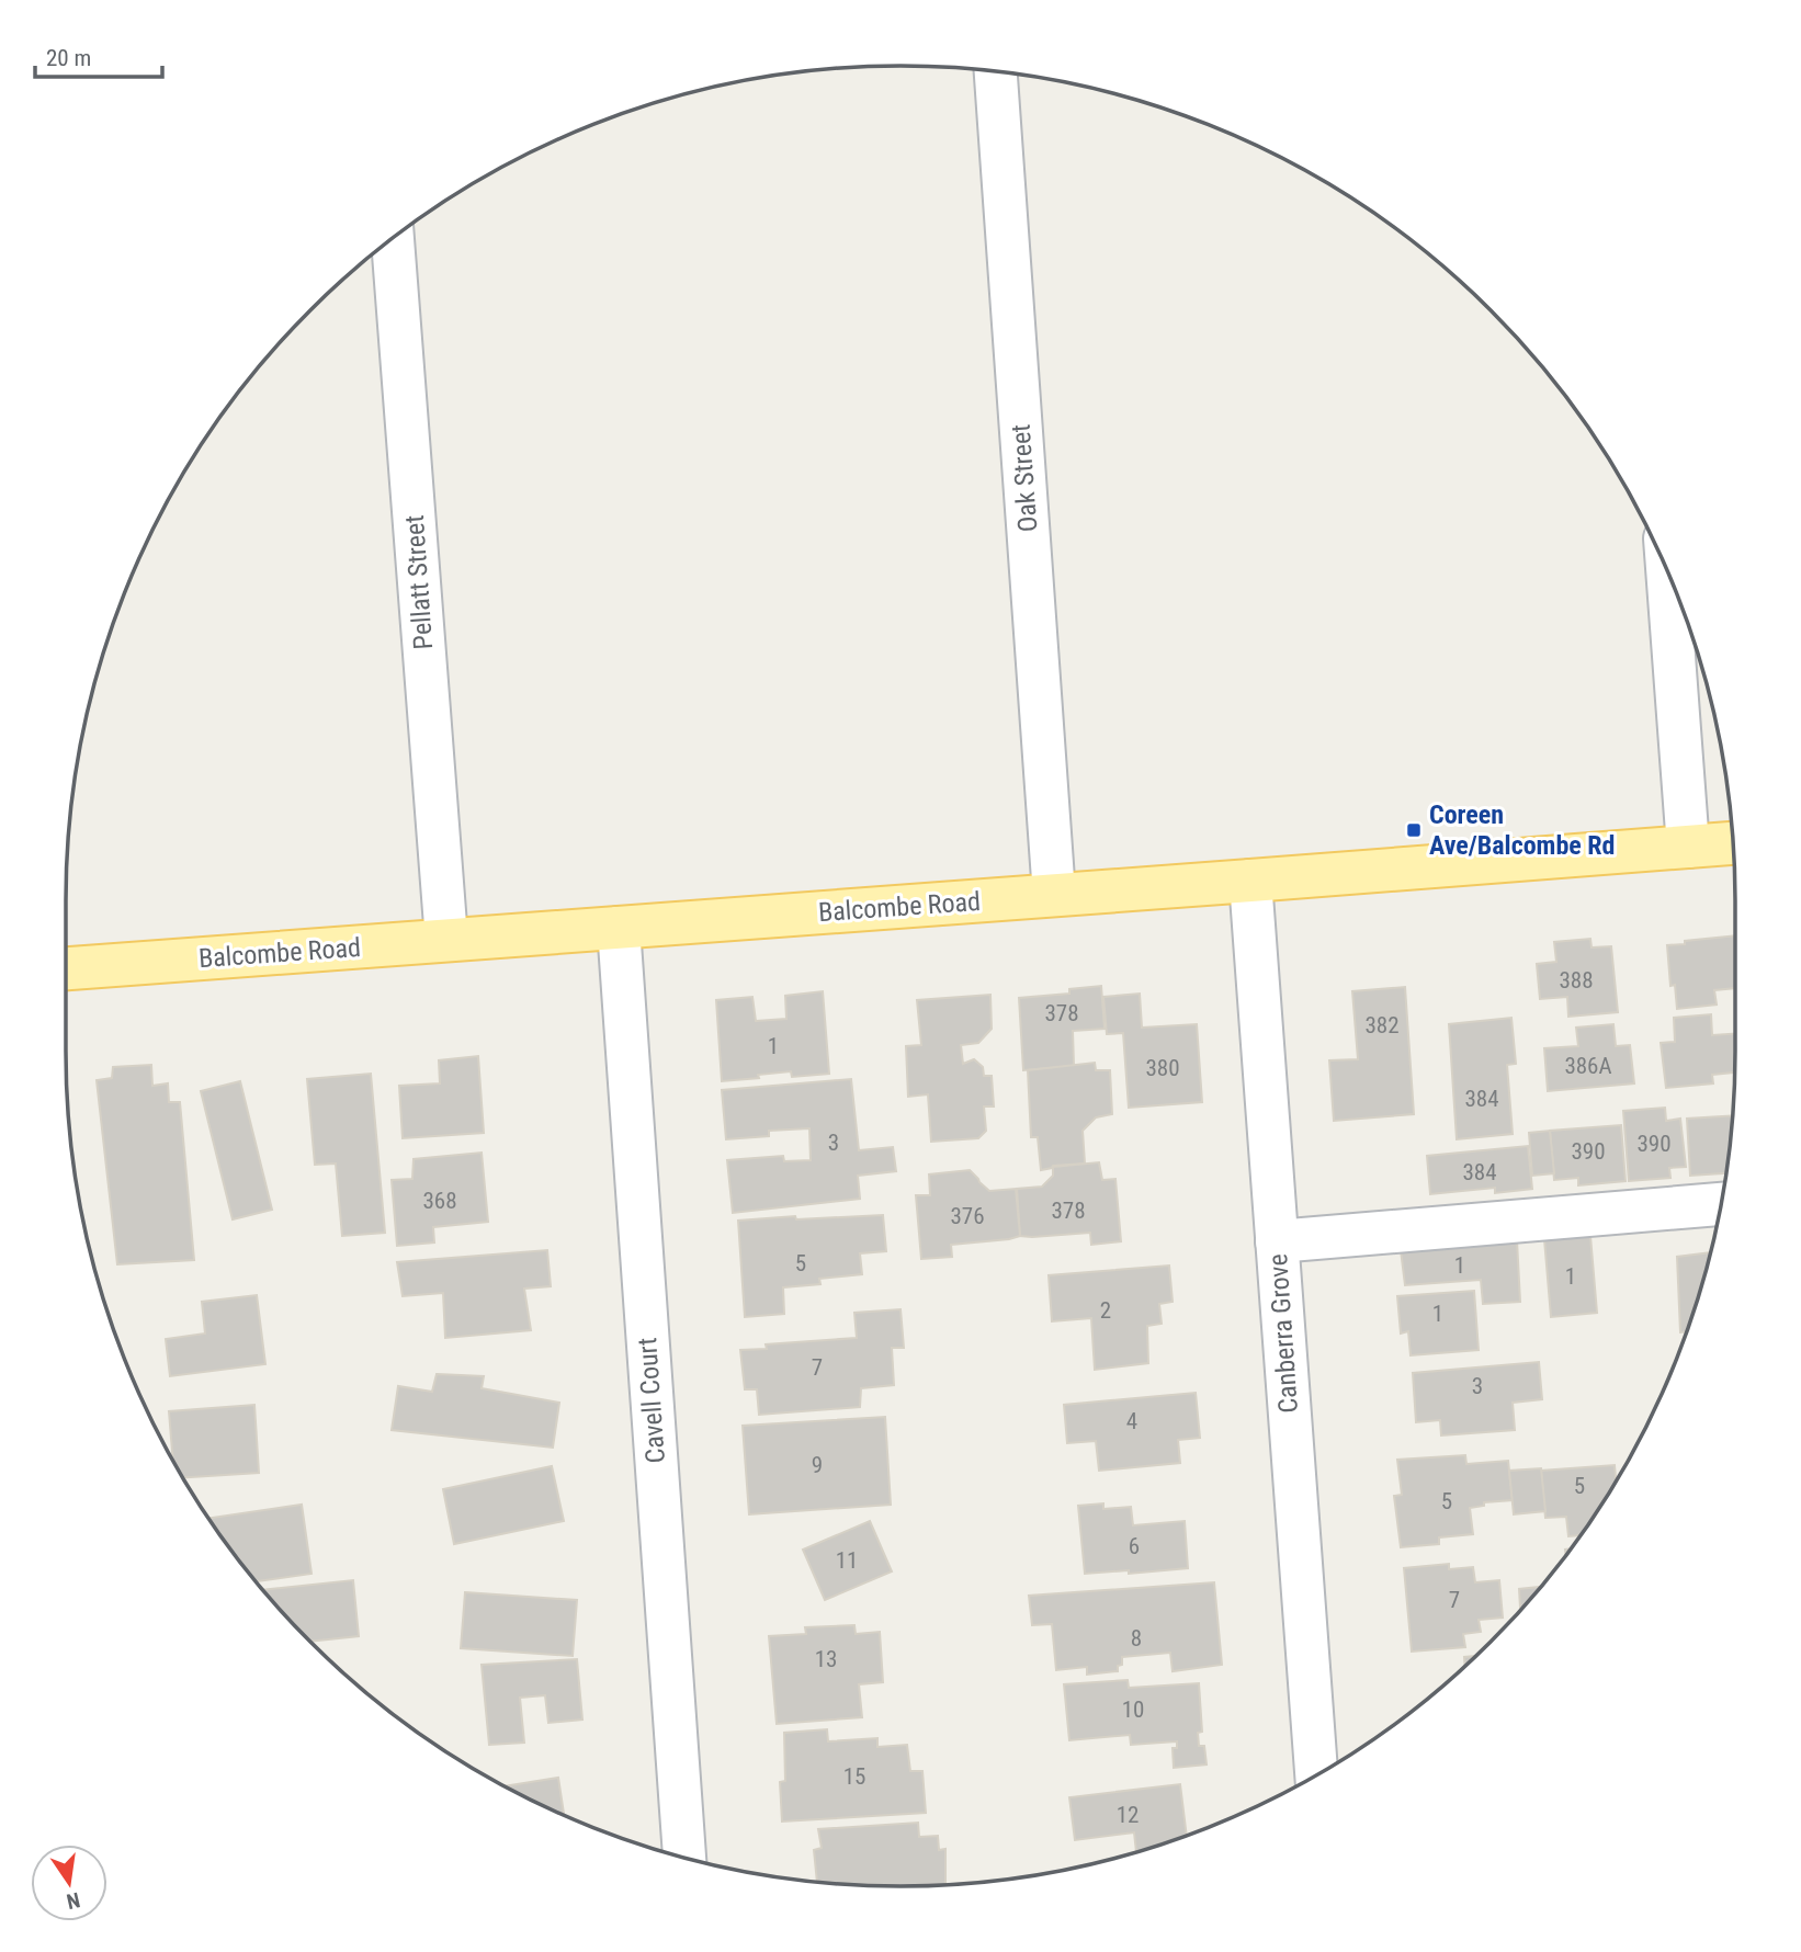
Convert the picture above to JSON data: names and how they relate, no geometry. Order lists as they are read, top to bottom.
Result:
{
  "streets": {
    "main road": ["Balcombe Road"],
    "street": [
      "Oak Street",
      "Pellatt Street",
      "Canberra Grove",
      "Cavell Court"
    ]
  },
  "crossings": [
    ["Oak Street", "Balcombe Road"],
    ["Pellatt Street", "Balcombe Road"],
    ["Balcombe Road", "Canberra Grove"],
    ["Balcombe Road", "Cavell Court"]
  ],
  "places": {
    "transit": ["Coreen Ave/Balcombe Rd"]
  },
  "house_numbers": [
    "388",
    "378",
    "382",
    "1",
    "386A",
    "380",
    "384",
    "3",
    "390",
    "390",
    "384",
    "368",
    "378",
    "376",
    "5",
    "1",
    "1",
    "2",
    "1",
    "7",
    "3",
    "4",
    "9",
    "5",
    "5",
    "6",
    "11",
    "7",
    "8",
    "13",
    "10",
    "15",
    "12"
  ],
  "scale_bar": "20 m",
  "north": "bottom"
}
